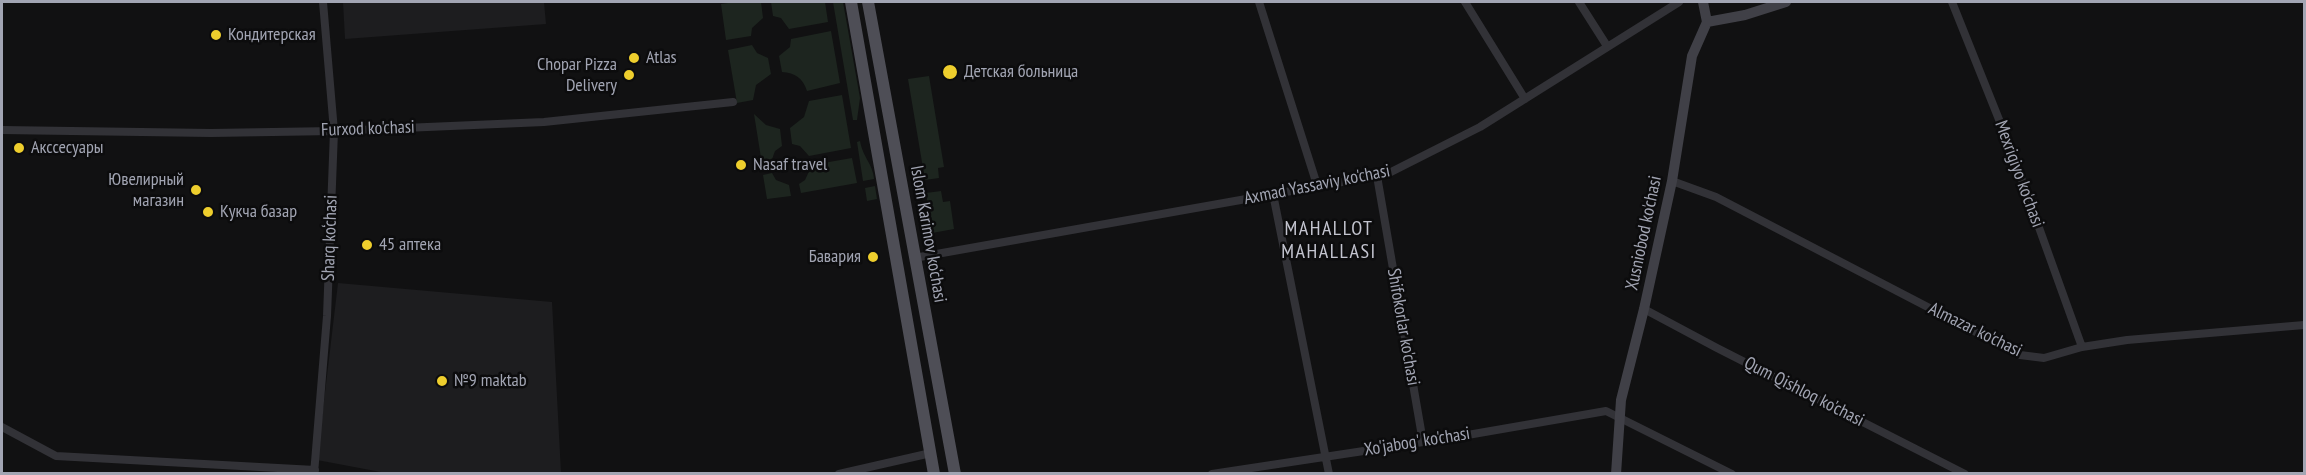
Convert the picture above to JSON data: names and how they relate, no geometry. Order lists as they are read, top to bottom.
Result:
{
  "streets": {
    "main road": ["Islom Karimov ko‘chasi"],
    "street": [
      "Furxod ko'chasi",
      "Mexrigiyo ko'chasi",
      "Axmad Yassaviy ko'chasi",
      "Xusniobod ko'chasi",
      "Sharq ko‘chasi",
      "Shifokorlar ko'chasi",
      "Almazar ko'chasi",
      "Qum Qishloq ko'chasi",
      "Xo'jabog' ko'chasi"
    ]
  },
  "crossings": [
    ["Furxod ko'chasi", "Sharq ko‘chasi"],
    ["Mexrigiyo ko'chasi", "Almazar ko'chasi"],
    ["Axmad Yassaviy ko'chasi", "Islom Karimov ko‘chasi"],
    ["Axmad Yassaviy ko'chasi", "Shifokorlar ko'chasi"],
    ["Xusniobod ko'chasi", "Almazar ko'chasi"],
    ["Xusniobod ko'chasi", "Qum Qishloq ko'chasi"],
    ["Xusniobod ko'chasi", "Xo'jabog' ko'chasi"],
    ["Shifokorlar ko'chasi", "Xo'jabog' ko'chasi"]
  ],
  "districts": ["MAHALLOT MAHALLASI"],
  "places": [
    "Кондитерская",
    "Atlas",
    "Детская больница",
    "Chopar Pizza Delivery",
    "Акссесуары",
    "Nasaf travel",
    "Ювелирный магазин",
    "Кукча базар",
    "45 аптека",
    "Бавария",
    "№9 maktab"
  ]
}
